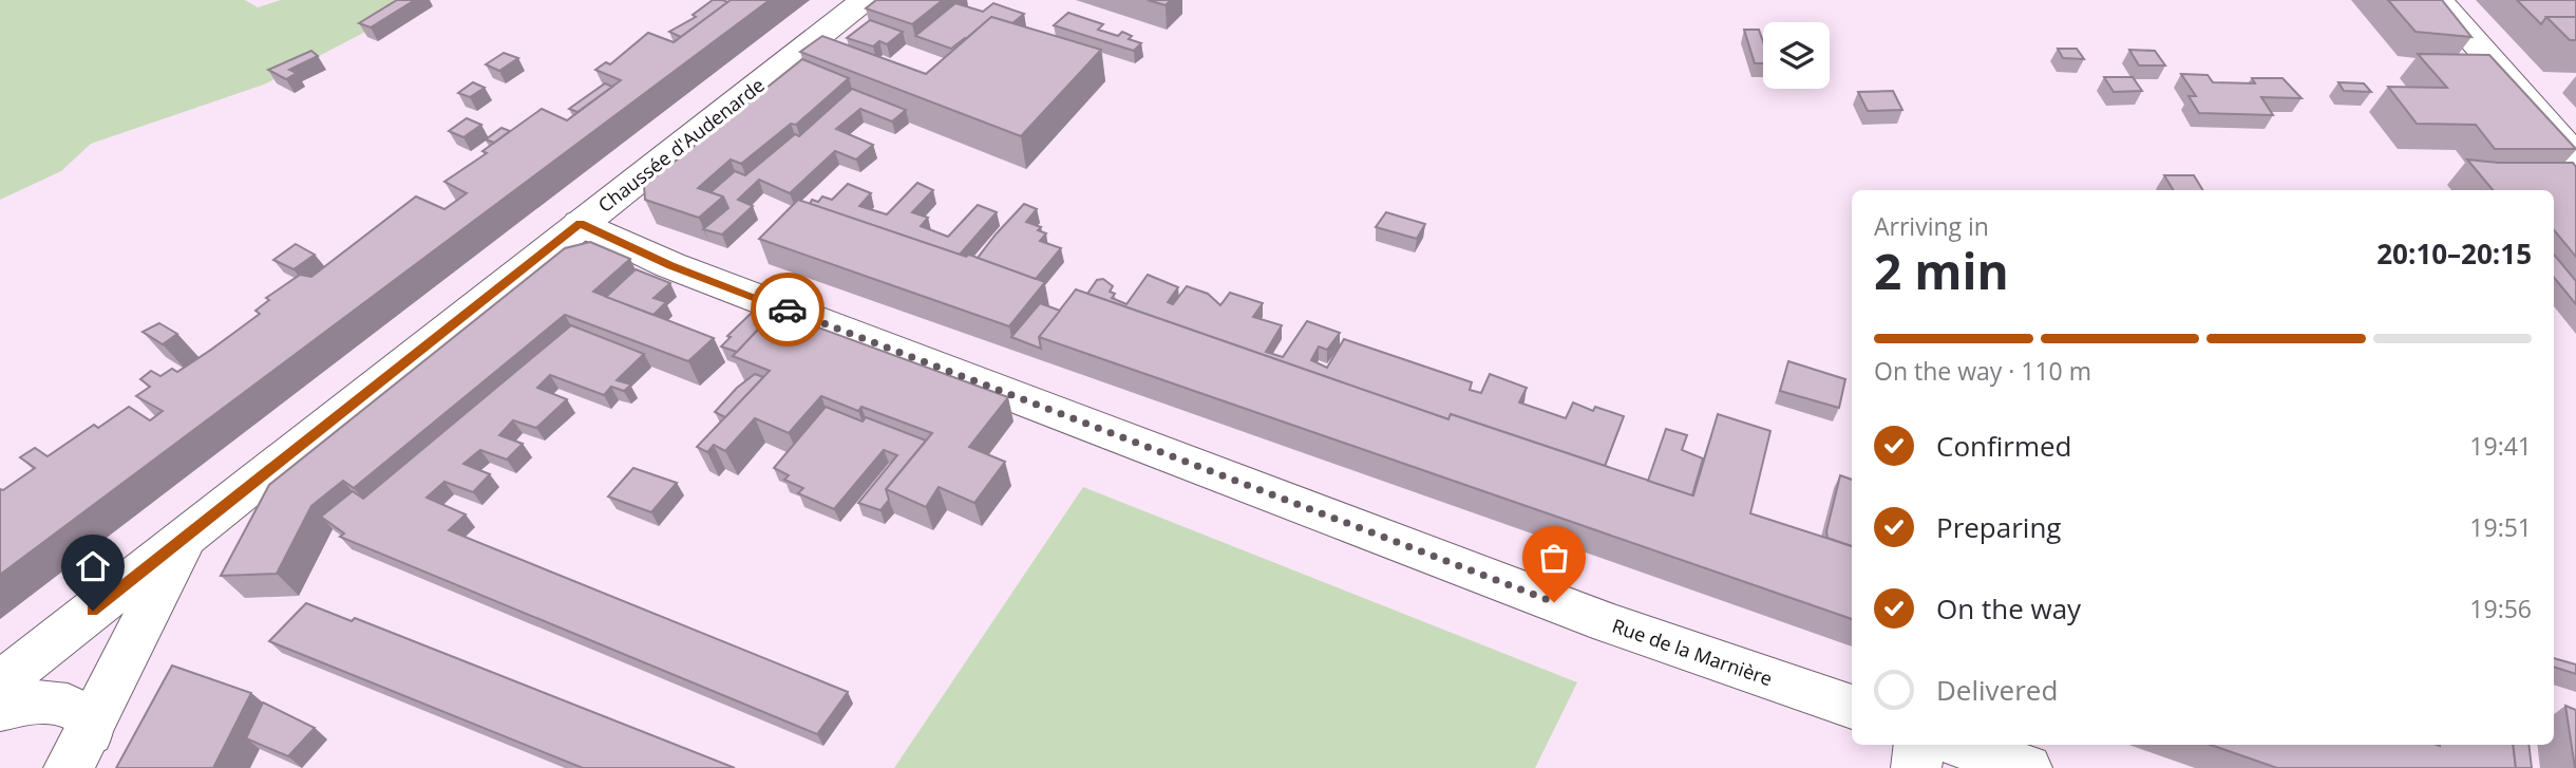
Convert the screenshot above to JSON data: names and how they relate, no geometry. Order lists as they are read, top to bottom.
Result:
{
  "streets": {
    "street": ["Chaussée d'Audenarde", "Rue de la Marnière"]
  },
  "crossings": [
    ["Chaussée d'Audenarde", "Rue de la Marnière"]
  ],
  "page": {
    "heading": ["2 min", "Arriving in", "20:10–20:15"],
    "bar": "On the way · 110 m",
    "list": [
      ["Confirmed", "19:41"],
      ["Preparing", "19:51"],
      ["On the way", "19:56"],
      "Delivered"
    ]
  }
}
